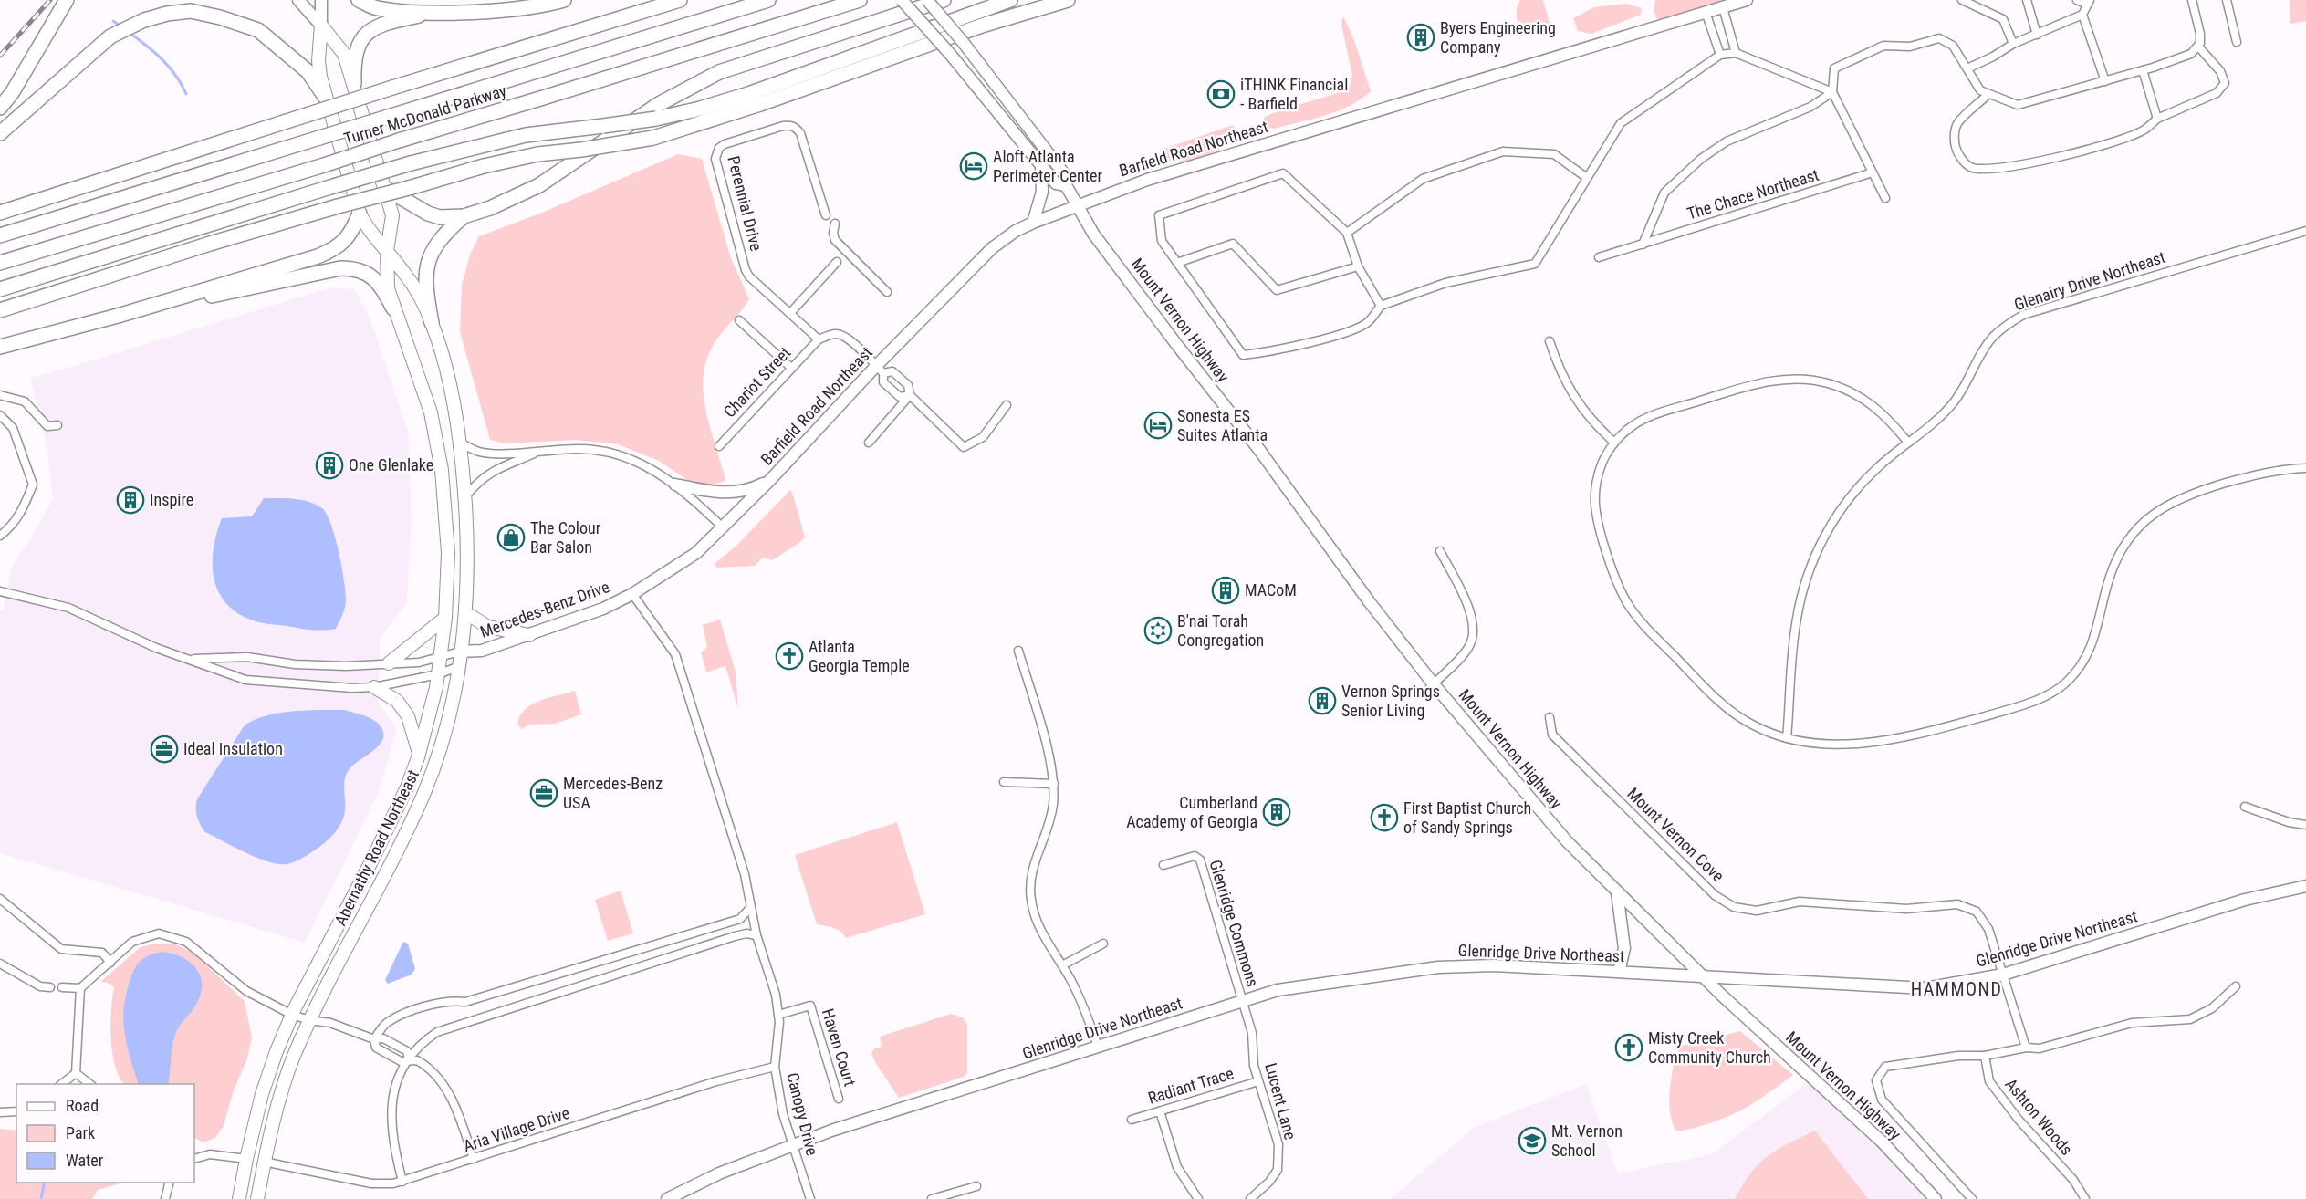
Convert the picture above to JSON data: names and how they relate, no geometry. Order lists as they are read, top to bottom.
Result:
{
  "streets": {
    "highway": ["Turner McDonald Parkway"],
    "main road": ["Abernathy Road Northeast"],
    "street": [
      "Barfield Road Northeast",
      "The Chace Northeast",
      "Perennial Drive",
      "Glenairy Drive Northeast",
      "Mount Vernon Highway",
      "Chariot Street",
      "Mercedes-Benz Drive",
      "Mount Vernon Cove",
      "Glenridge Commons",
      "Glenridge Drive Northeast",
      "Haven Court",
      "Radiant Trace",
      "Lucent Lane",
      "Canopy Drive",
      "Ashton Woods",
      "Aria Village Drive"
    ]
  },
  "crossings": [
    ["Barfield Road Northeast", "Mount Vernon Highway"],
    ["Barfield Road Northeast", "Mercedes-Benz Drive"],
    ["Barfield Road Northeast", "Canopy Drive"],
    ["Perennial Drive", "Chariot Street"],
    ["Mount Vernon Highway", "Glenridge Drive Northeast"],
    ["Mercedes-Benz Drive", "Abernathy Road Northeast"],
    ["Mercedes-Benz Drive", "Canopy Drive"],
    ["Mount Vernon Cove", "Glenridge Drive Northeast"],
    ["Abernathy Road Northeast", "Aria Village Drive"],
    ["Glenridge Commons", "Glenridge Drive Northeast"],
    ["Glenridge Commons", "Lucent Lane"],
    ["Glenridge Drive Northeast", "Lucent Lane"],
    ["Glenridge Drive Northeast", "Canopy Drive"],
    ["Haven Court", "Canopy Drive"],
    ["Radiant Trace", "Lucent Lane"],
    ["Canopy Drive", "Aria Village Drive"]
  ],
  "districts": ["HAMMOND"],
  "places": {
    "building": [
      "Byers Engineering Company",
      "One Glenlake",
      "Inspire",
      "MACoM",
      "Vernon Springs Senior Living",
      "Cumberland Academy of Georgia"
    ],
    "bank": ["iTHINK Financial - Barfield"],
    "hotel": ["Aloft Atlanta Perimeter Center", "Sonesta ES Suites Atlanta"],
    "shop": ["The Colour Bar Salon"],
    "synagogue": ["B'nai Torah Congregation"],
    "church": ["Atlanta Georgia Temple", "First Baptist Church of Sandy Springs", "Misty Creek Community Church"],
    "office": ["Ideal Insulation", "Mercedes-Benz USA"],
    "school or university": ["Mt. Vernon School"]
  },
  "legend": ["Road", "Park", "Water"]
}
